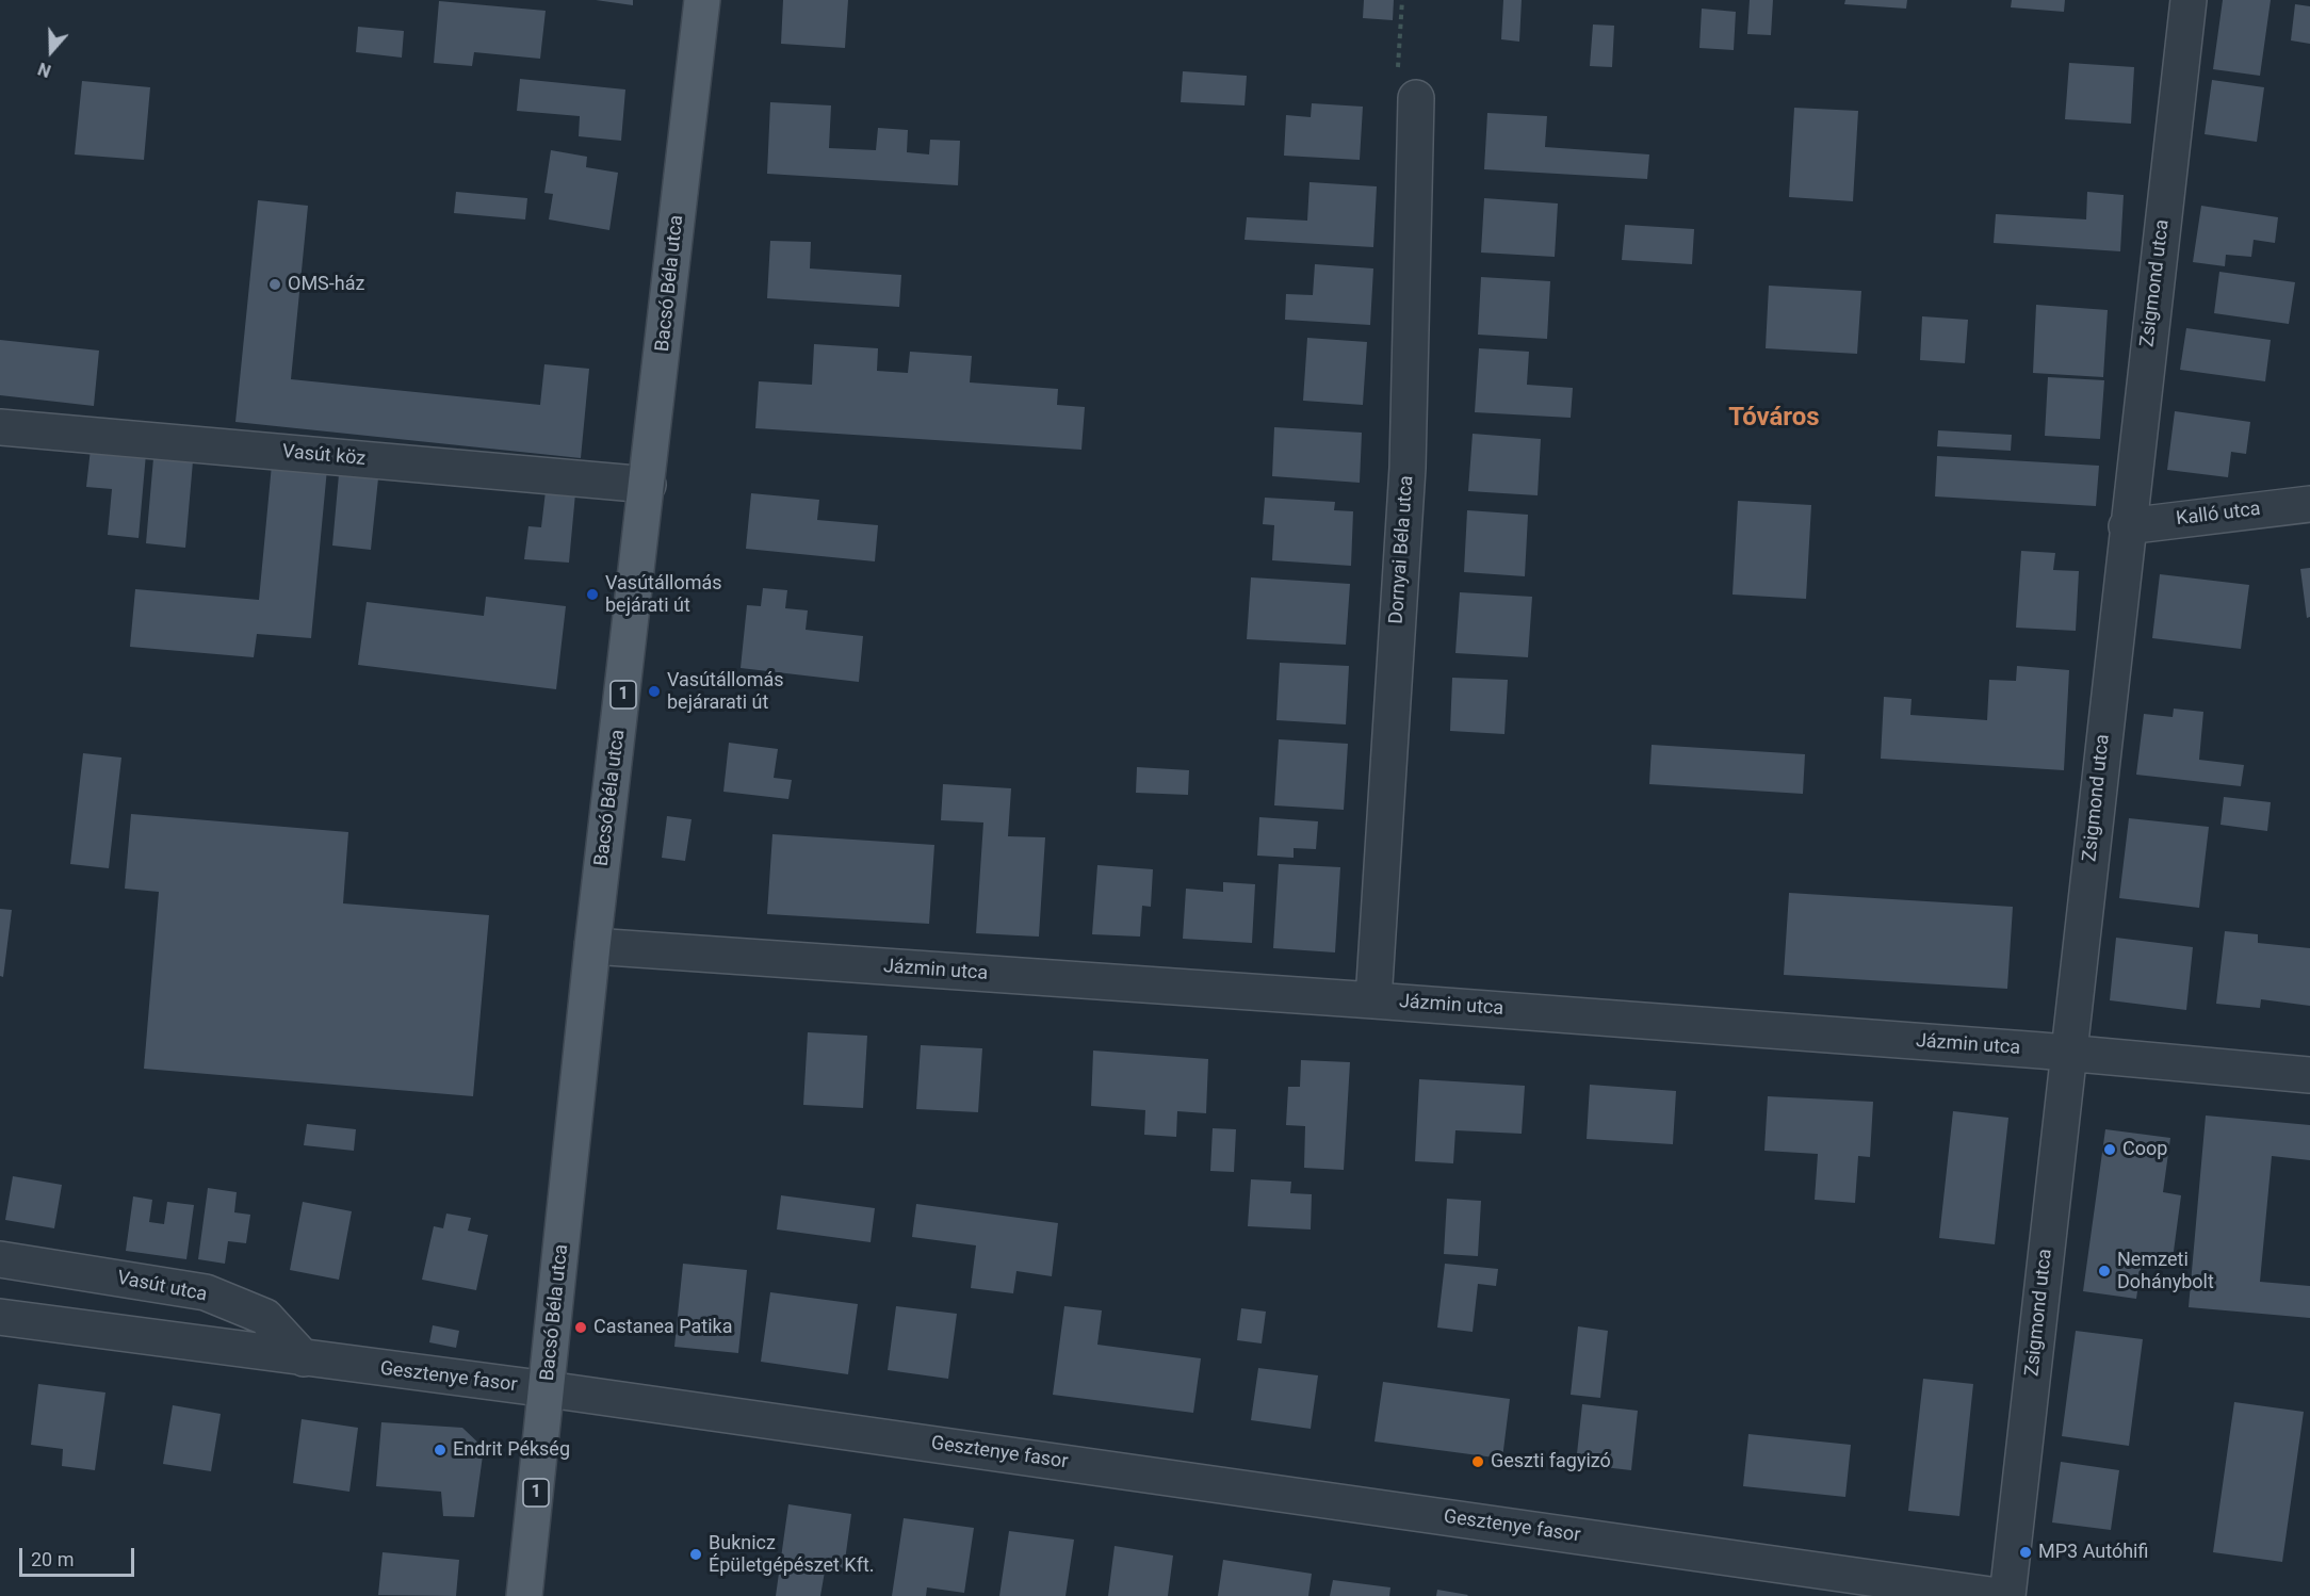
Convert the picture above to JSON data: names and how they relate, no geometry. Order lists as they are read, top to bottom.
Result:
{
  "streets": {
    "main road": ["Bacsó Béla utca", "1"],
    "street": [
      "Zsigmond utca",
      "Vasút köz",
      "Kalló utca",
      "Dornyai Béla utca",
      "Jázmin utca",
      "Vasút utca",
      "Gesztenye fasor"
    ]
  },
  "crossings": [
    ["Bacsó Béla utca", "Vasút köz"],
    ["Bacsó Béla utca", "Jázmin utca"],
    ["Bacsó Béla utca", "Gesztenye fasor"],
    ["Zsigmond utca", "Kalló utca"],
    ["Zsigmond utca", "Jázmin utca"],
    ["Dornyai Béla utca", "Jázmin utca"],
    ["Vasút utca", "Gesztenye fasor"]
  ],
  "districts": ["Tóváros"],
  "places": [
    "OMS-ház",
    "Vasútállomás bejárati út",
    "Vasútállomás bejárarati út",
    "Coop",
    "Nemzeti Dohánybolt",
    "Castanea Patika",
    "Endrit Pékség",
    "Geszti fagyizó",
    "MP3 Autóhifi",
    "Buknicz Épületgépészet Kft."
  ],
  "scale_bar": "20 m",
  "north": "bottom"
}
